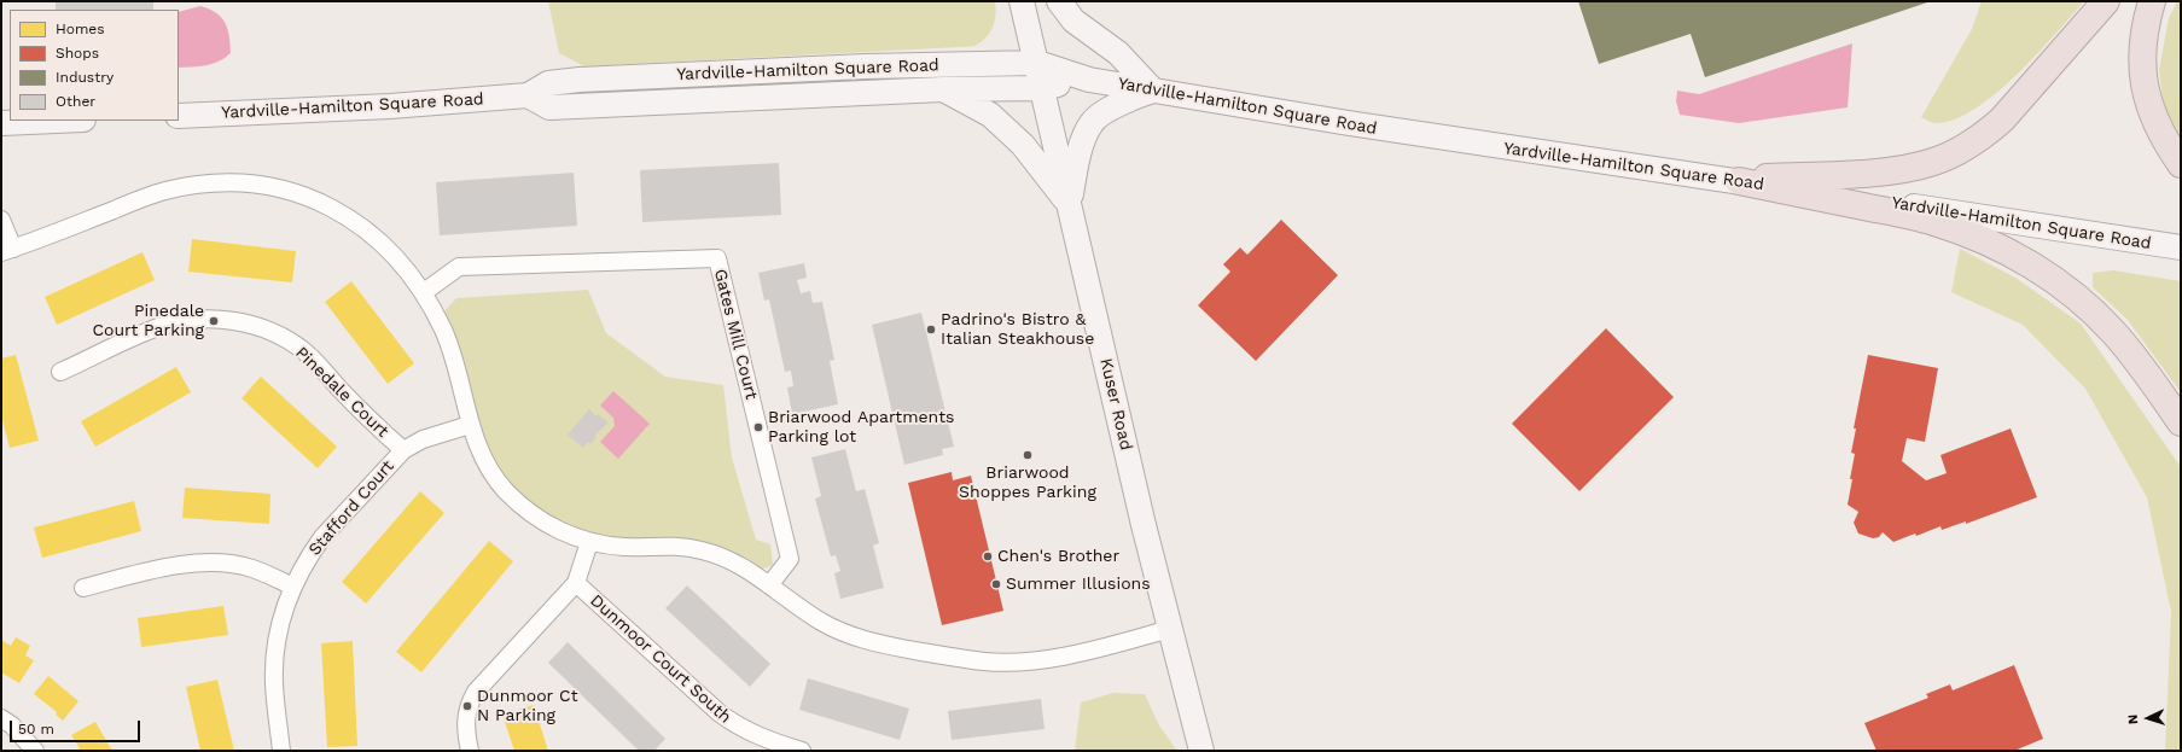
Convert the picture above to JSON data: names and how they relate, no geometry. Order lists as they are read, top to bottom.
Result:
{
  "streets": {
    "street": [
      "Yardville-Hamilton Square Road",
      "Gates Mill Court",
      "Pinedale Court",
      "Kuser Road",
      "Stafford Court",
      "Dunmoor Court South"
    ]
  },
  "crossings": [
    ["Yardville-Hamilton Square Road", "Kuser Road"],
    ["Pinedale Court", "Stafford Court"]
  ],
  "places": [
    "Pinedale Court Parking",
    "Padrino's Bistro & Italian Steakhouse",
    "Briarwood Apartments Parking lot",
    "Briarwood Shoppes Parking",
    "Chen's Brother",
    "Summer Illusions",
    "Dunmoor Ct N Parking"
  ],
  "legend": [
    "Homes",
    "Shops",
    "Industry",
    "Other"
  ],
  "scale_bar": "50 m",
  "north": "left"
}
